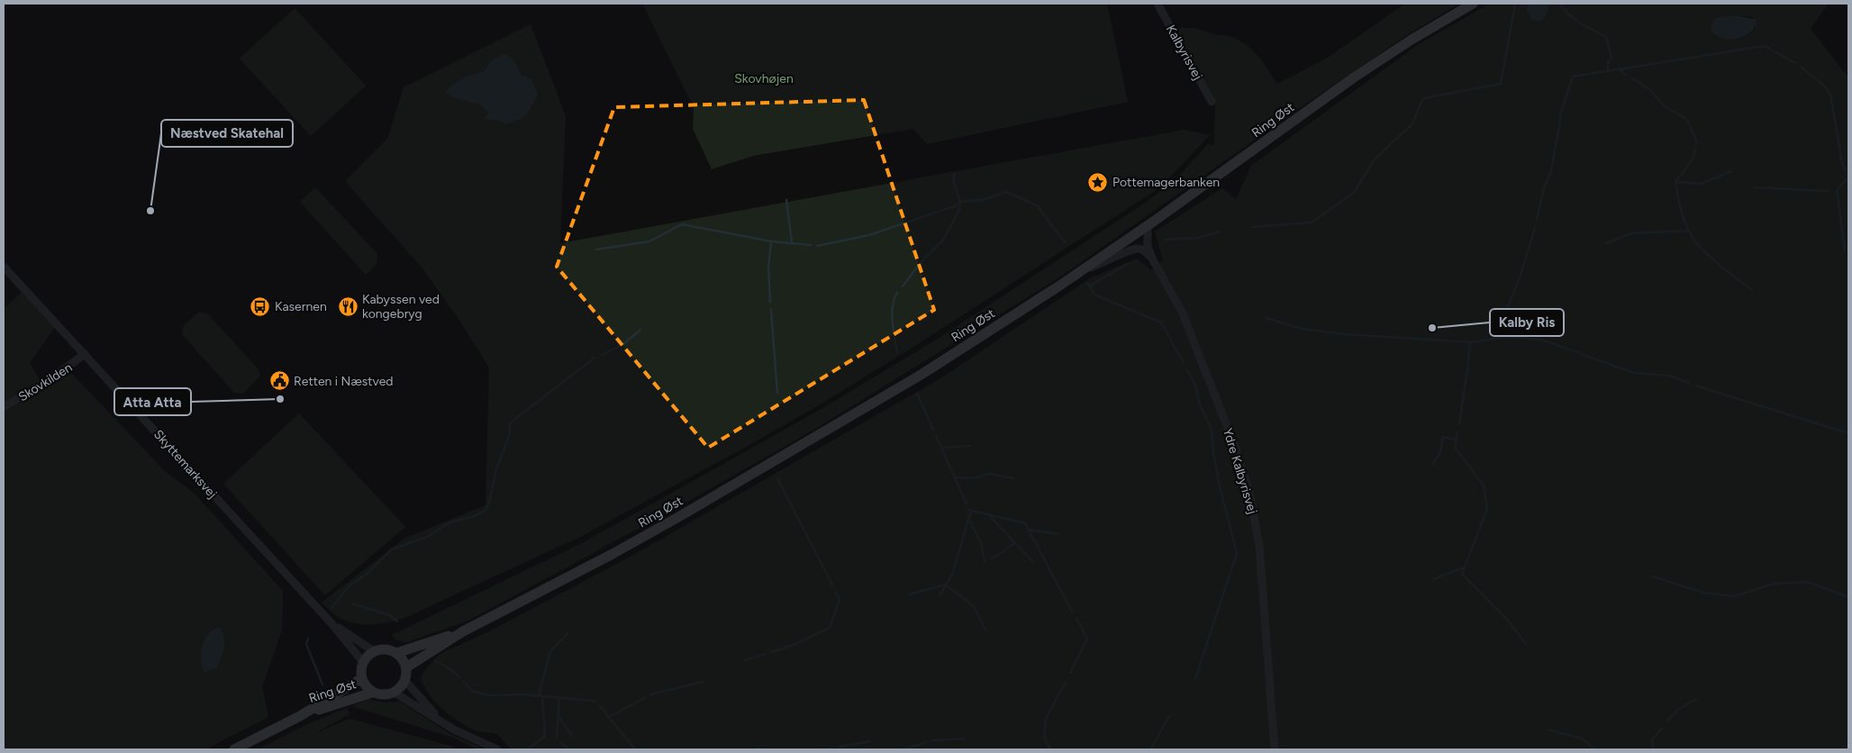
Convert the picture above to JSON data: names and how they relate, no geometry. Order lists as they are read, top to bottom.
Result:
{
  "streets": {
    "main road": ["Ring Øst"],
    "street": [
      "Kalbyrisvej",
      "Skovkilden",
      "Skyttemarksvej",
      "Ydre Kalbyrisvej"
    ]
  },
  "crossings": [
    ["Ring Øst", "Skyttemarksvej"],
    ["Ring Øst", "Ydre Kalbyrisvej"],
    ["Skovkilden", "Skyttemarksvej"]
  ],
  "parks": ["Skovhøjen"],
  "places": {
    "place": ["Pottemagerbanken"],
    "other": ["Næstved Skatehal", "Kalby Ris", "Atta Atta"],
    "bus stop": ["Kasernen"],
    "restaurant": ["Kabyssen ved kongebryg"],
    "public building": ["Retten i Næstved"]
  }
}
